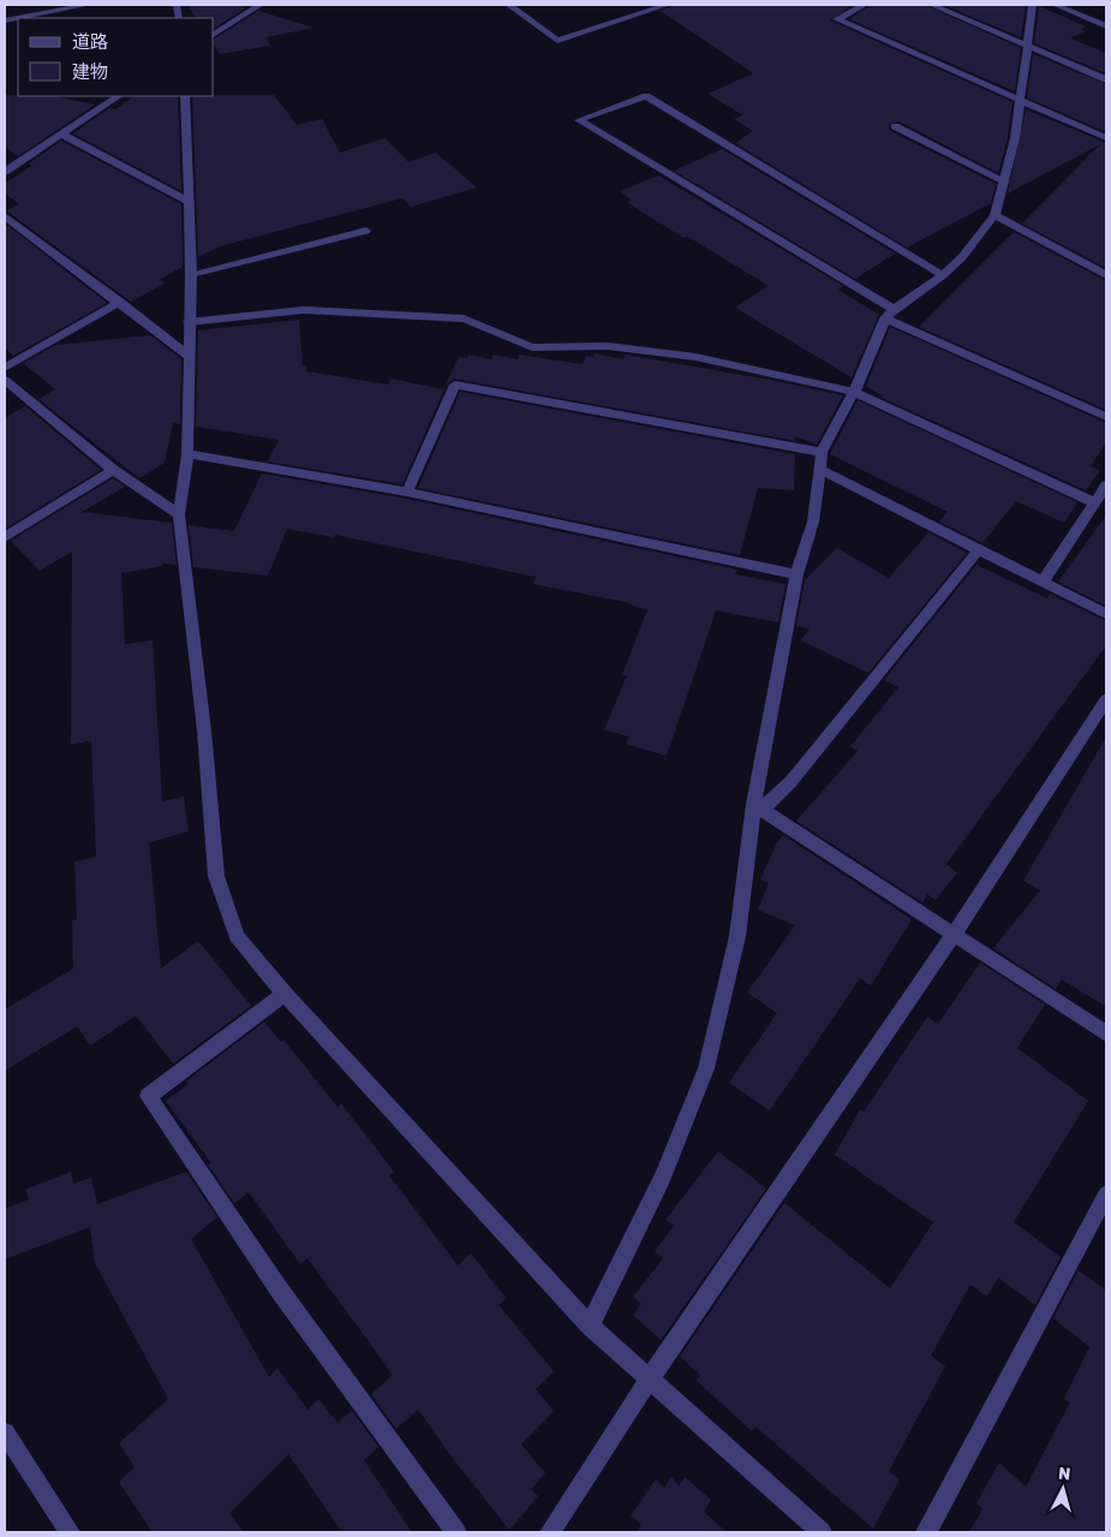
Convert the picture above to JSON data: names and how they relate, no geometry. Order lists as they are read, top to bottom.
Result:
{
  "legend": ["道路", "建物"],
  "north": "top"
}
